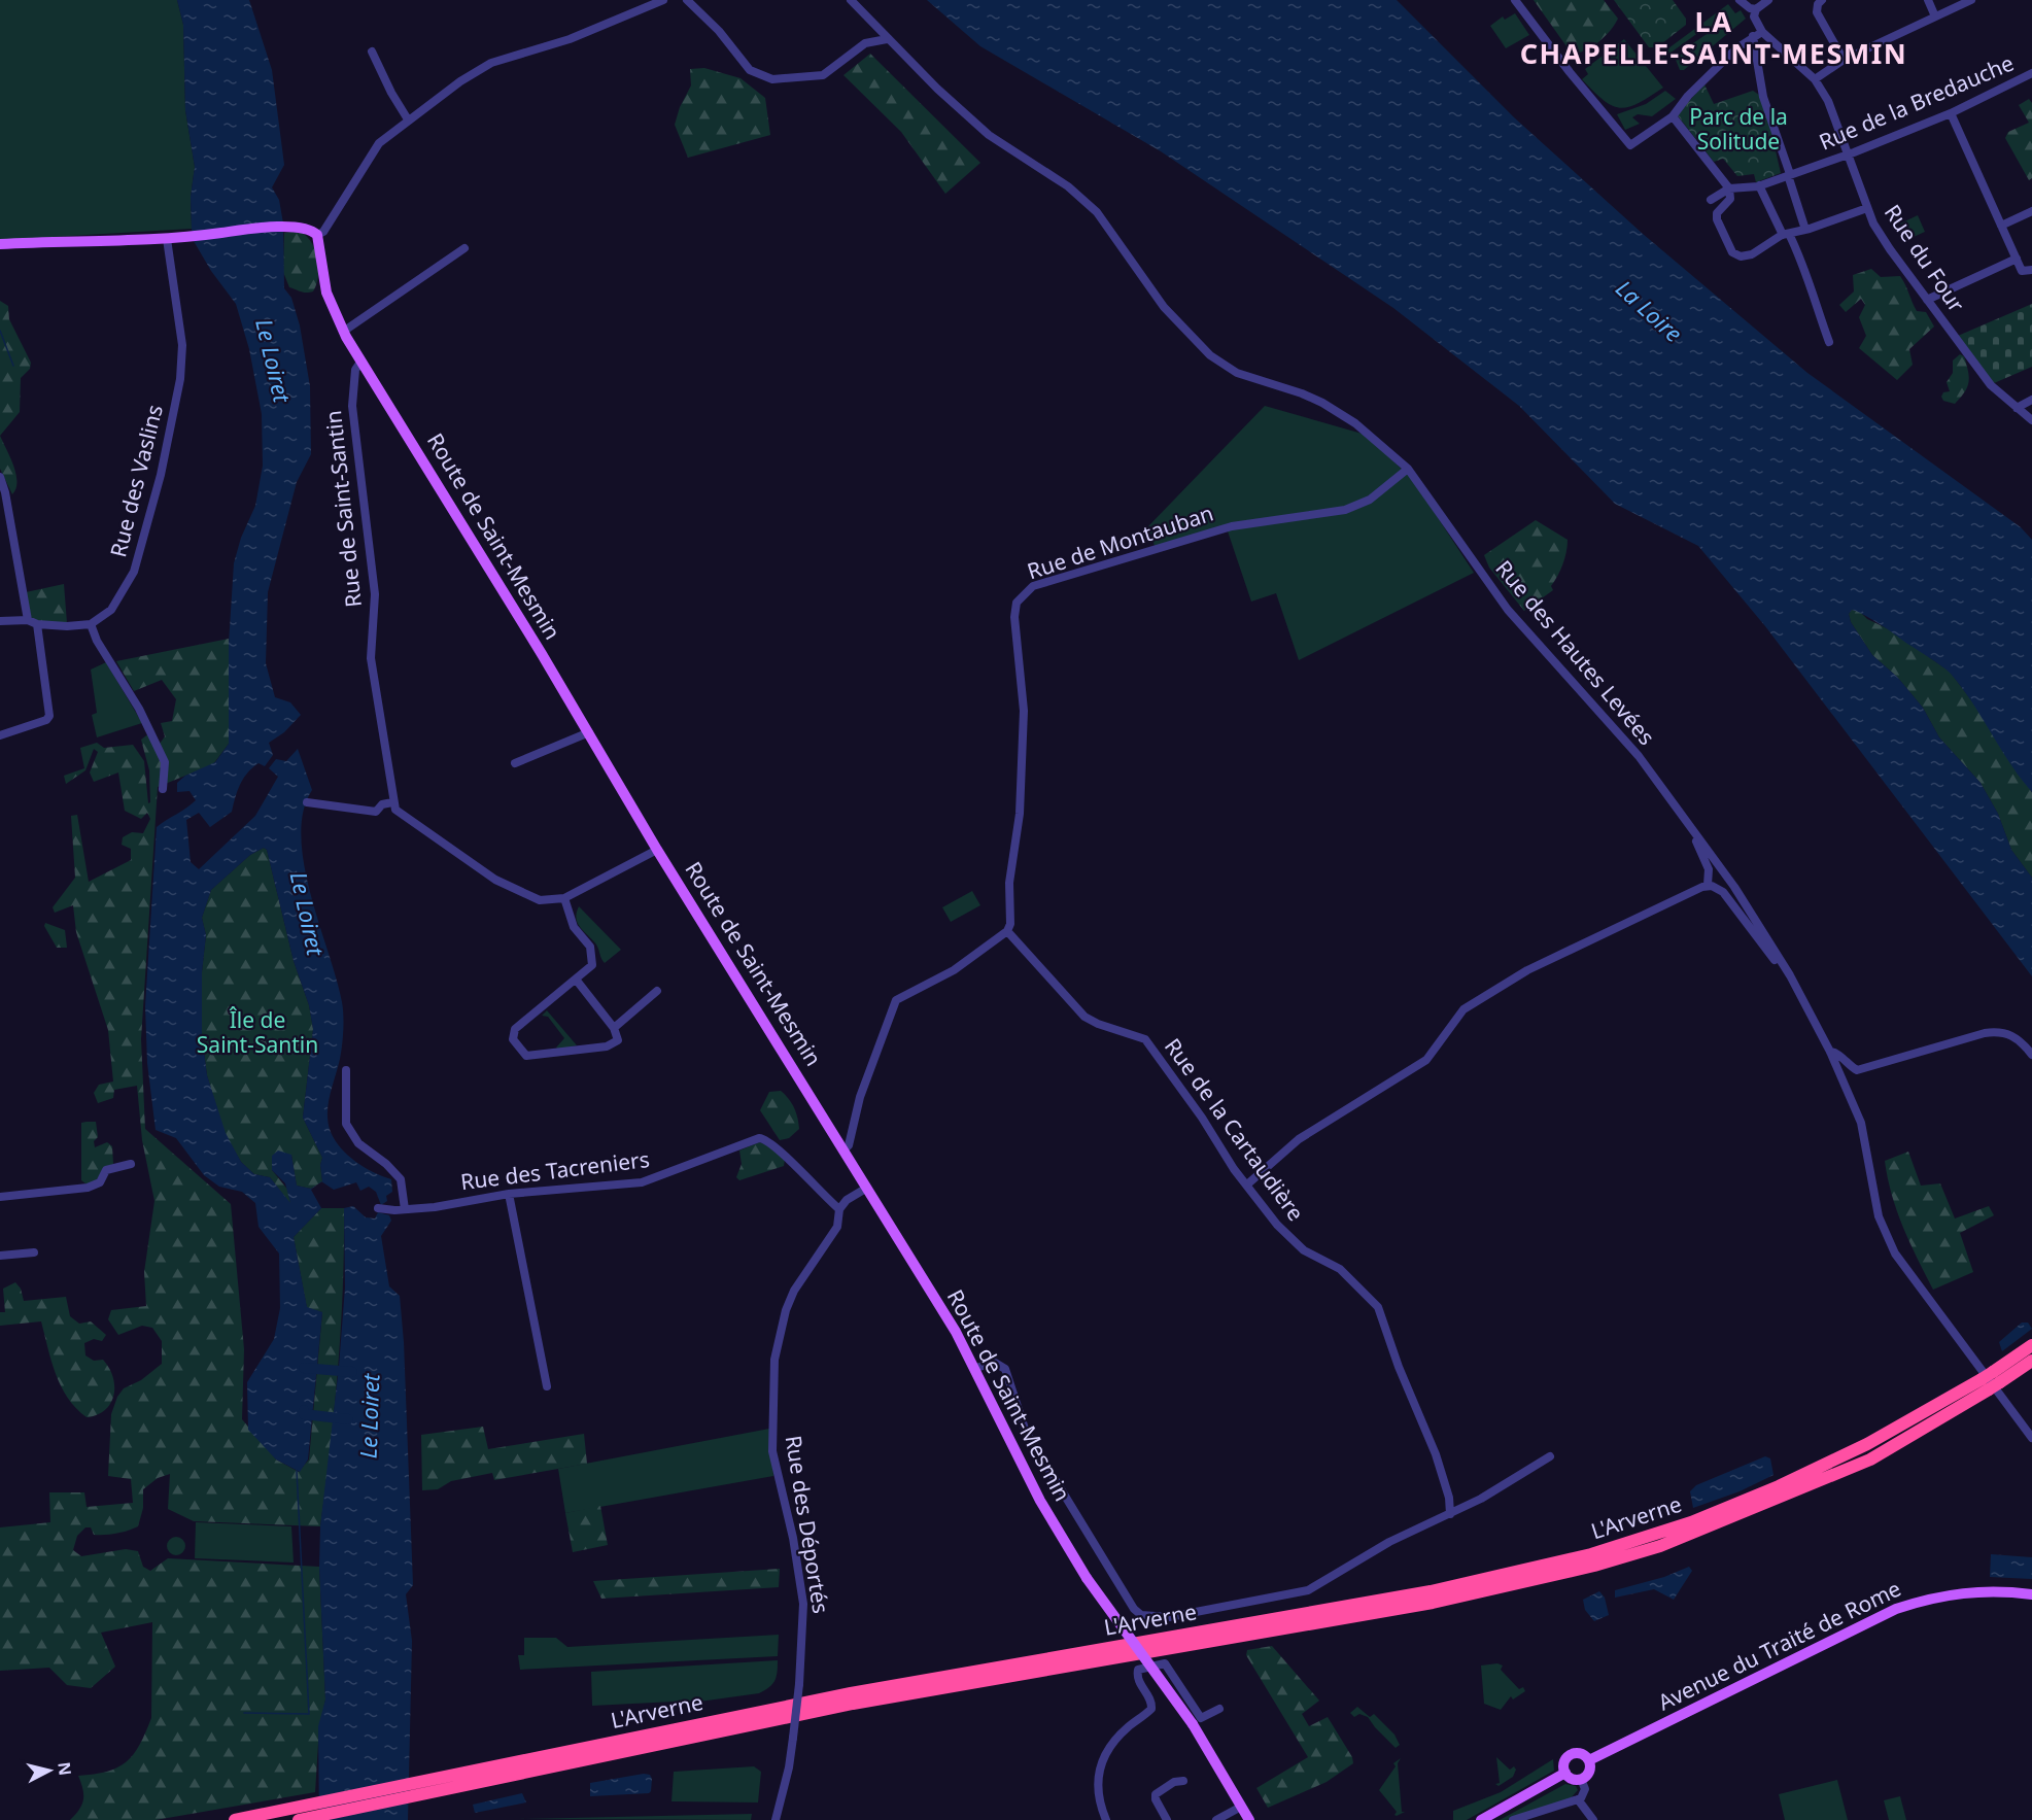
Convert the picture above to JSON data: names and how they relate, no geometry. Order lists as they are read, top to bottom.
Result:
{
  "streets": {
    "highway": ["L'Arverne"],
    "main road": ["Route de Saint-Mesmin", "Avenue du Traité de Rome"],
    "street": [
      "Rue de la Bredauche",
      "Rue du Four",
      "Rue des Vaslins",
      "Rue de Saint-Santin",
      "Rue de Montauban",
      "Rue des Hautes Levées",
      "Rue de la Cartaudière",
      "Rue des Tacreniers",
      "Rue des Déportés"
    ]
  },
  "crossings": [
    ["Rue de la Bredauche", "Rue du Four"],
    ["Rue de Saint-Santin", "Route de Saint-Mesmin"],
    ["Rue de Montauban", "Rue des Hautes Levées"],
    ["Rue de Montauban", "Rue de la Cartaudière"],
    ["Rue des Tacreniers", "Rue des Déportés"]
  ],
  "districts": ["LA CHAPELLE-SAINT-MESMIN"],
  "water": ["La Loire", "Le Loiret"],
  "parks": ["Parc de la Solitude", "Île de Saint-Santin"],
  "north": "right"
}
